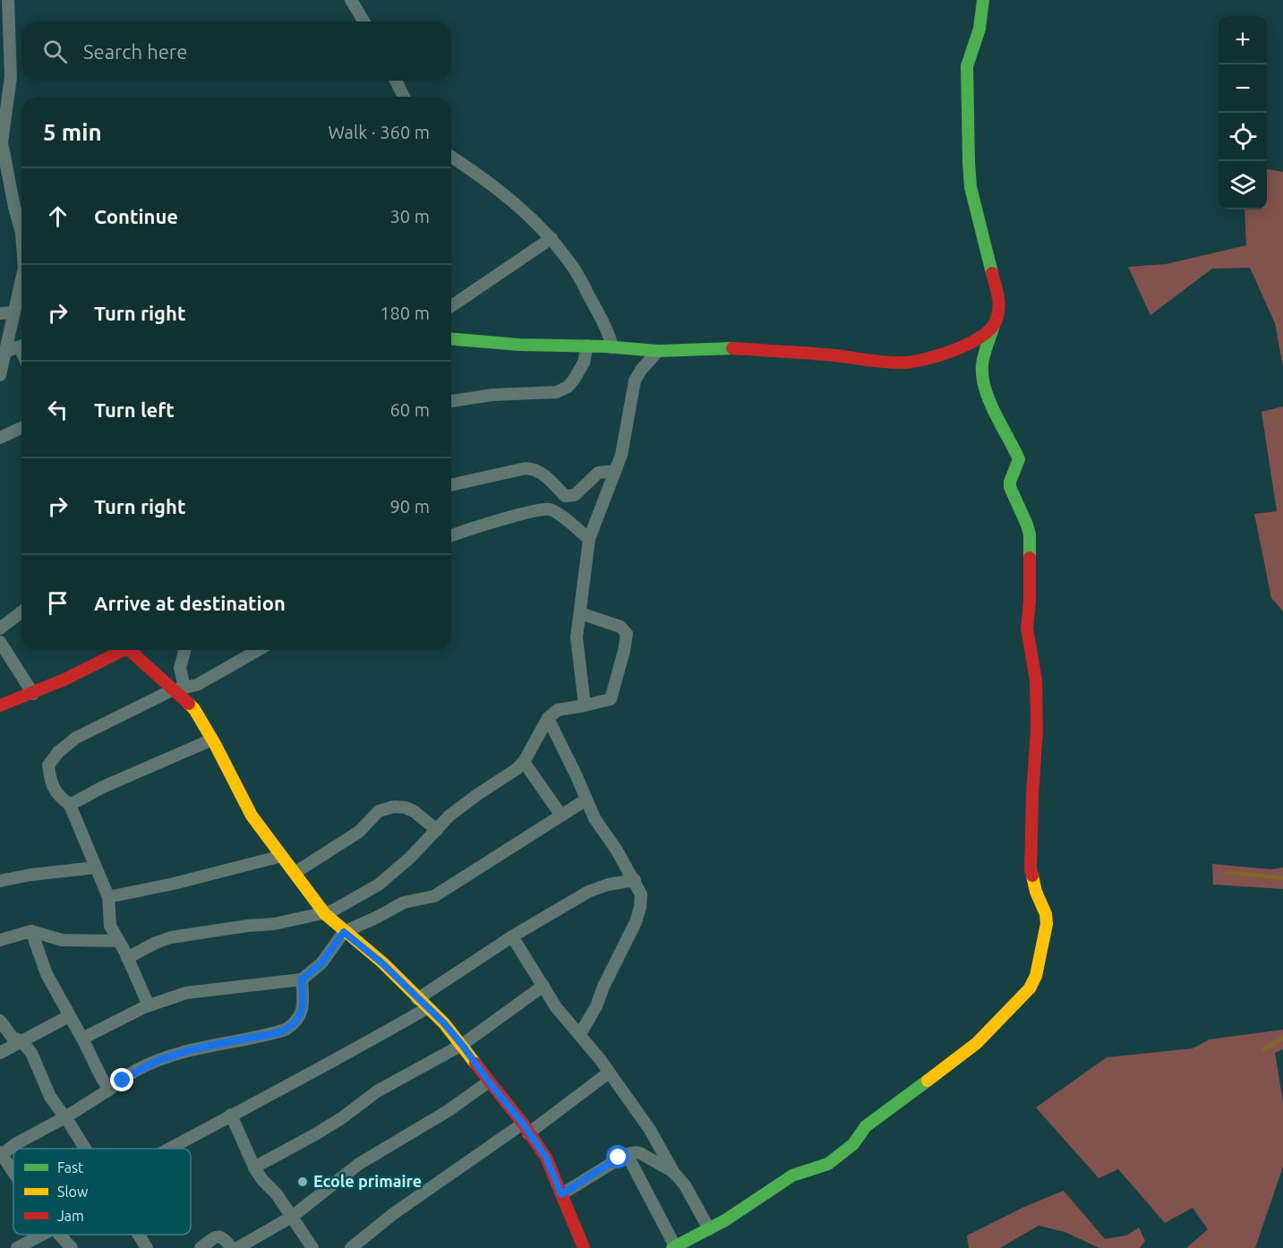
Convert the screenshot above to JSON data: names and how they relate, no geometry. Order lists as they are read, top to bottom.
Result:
{
  "places": ["Ecole primaire"],
  "legend": ["Fast", "Slow", "Jam"],
  "page": {
    "map_buttons": ["+", "−"],
    "search": "Search here",
    "heading": ["5 min", "Walk · 360 m"],
    "list": [
      ["Continue", "30 m"],
      ["Turn right", "180 m"],
      ["Turn left", "60 m"],
      ["Turn right", "90 m"],
      "Arrive at destination"
    ]
  }
}
